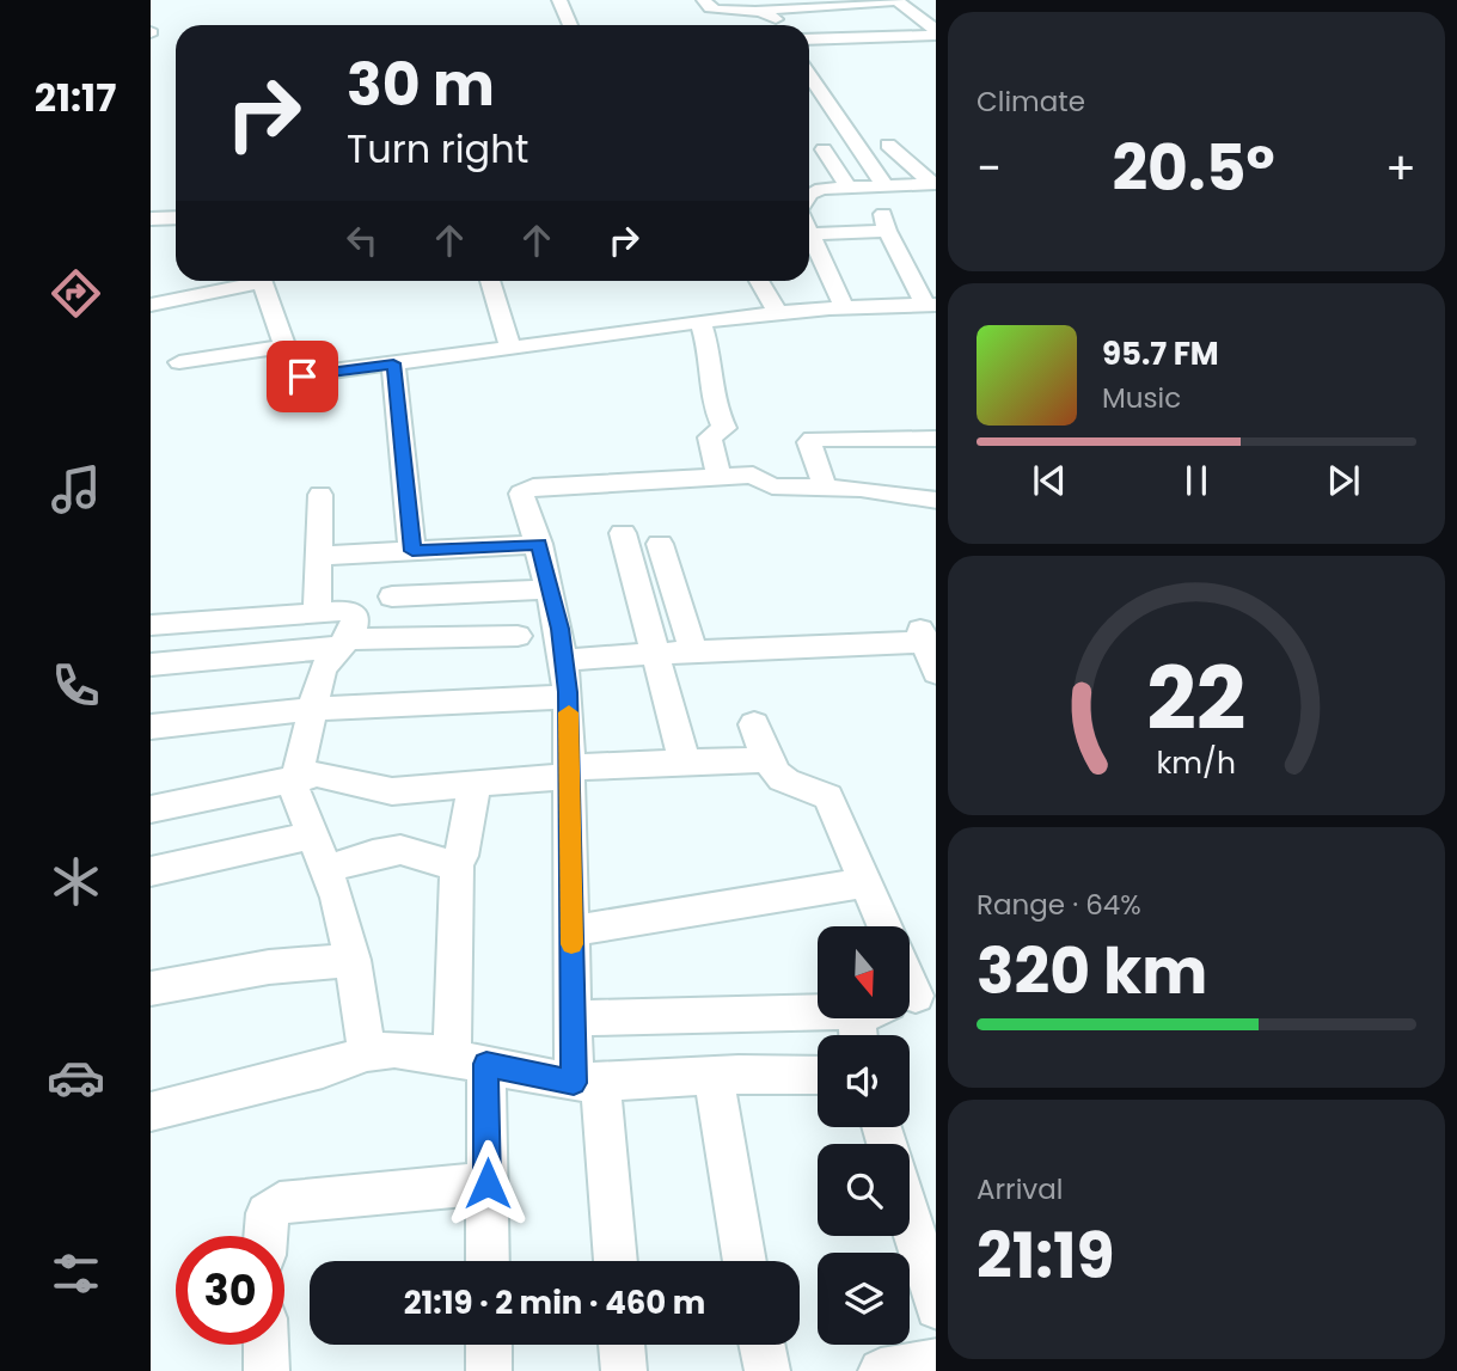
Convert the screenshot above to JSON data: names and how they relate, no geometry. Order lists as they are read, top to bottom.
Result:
{
  "north": "bottom",
  "page": {
    "tabs": "21:17",
    "tile": [
      "Climate",
      ["Range · 64%", "320 km"],
      ["Arrival", "21:19"]
    ],
    "turn": ["30 m", "Turn right"],
    "heat": ["−", "20.5°", "+"],
    "song": ["95.7 FM", "Music"],
    "limit": "30",
    "trip": "21:19 · 2 min · 460 m",
    "gauge": ["22", "km/h"]
  }
}
